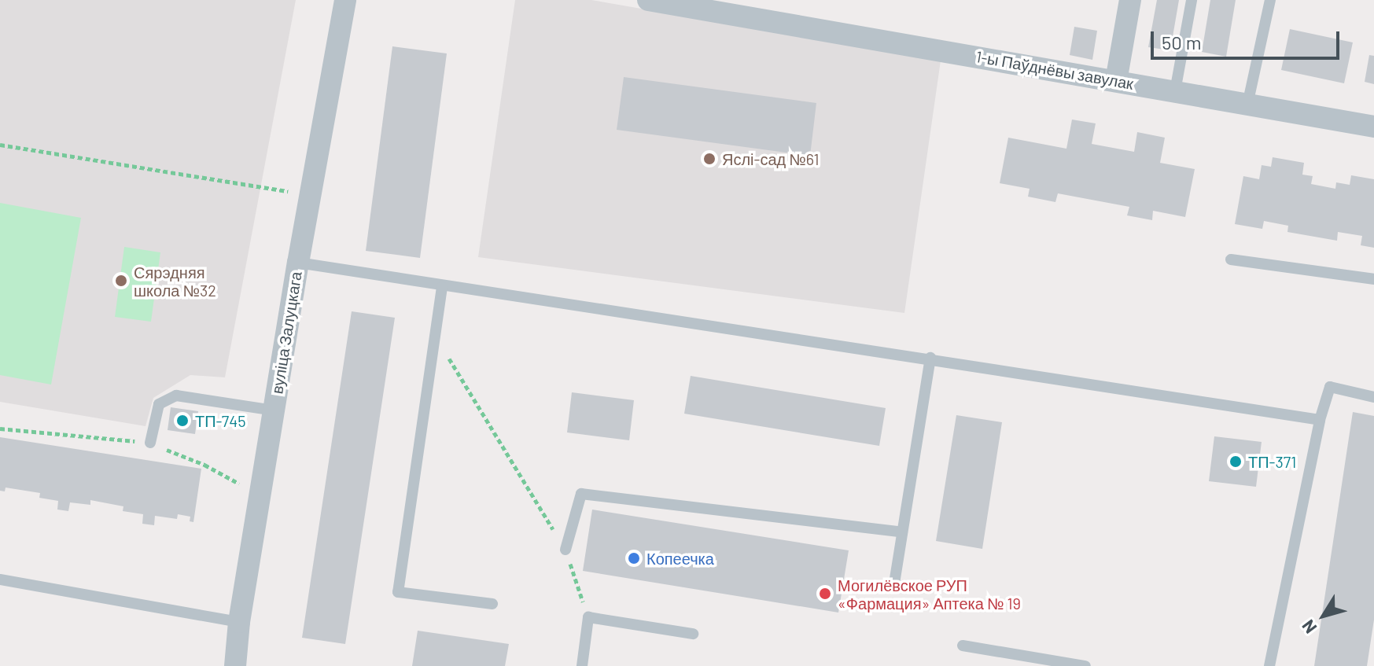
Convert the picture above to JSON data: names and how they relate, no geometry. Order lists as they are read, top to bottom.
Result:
{
  "streets": {
    "street": ["1-ы Паўднёвы завулак", "вуліца Залуцкага"]
  },
  "places": [
    "Яслі-сад №61",
    "Сярэдняя школа №32",
    "ТП-745",
    "ТП-371",
    "Копеечка",
    "Могилёвское РУП «Фармация» Аптека № 19"
  ],
  "scale_bar": "50 m",
  "north": "bottom left"
}
